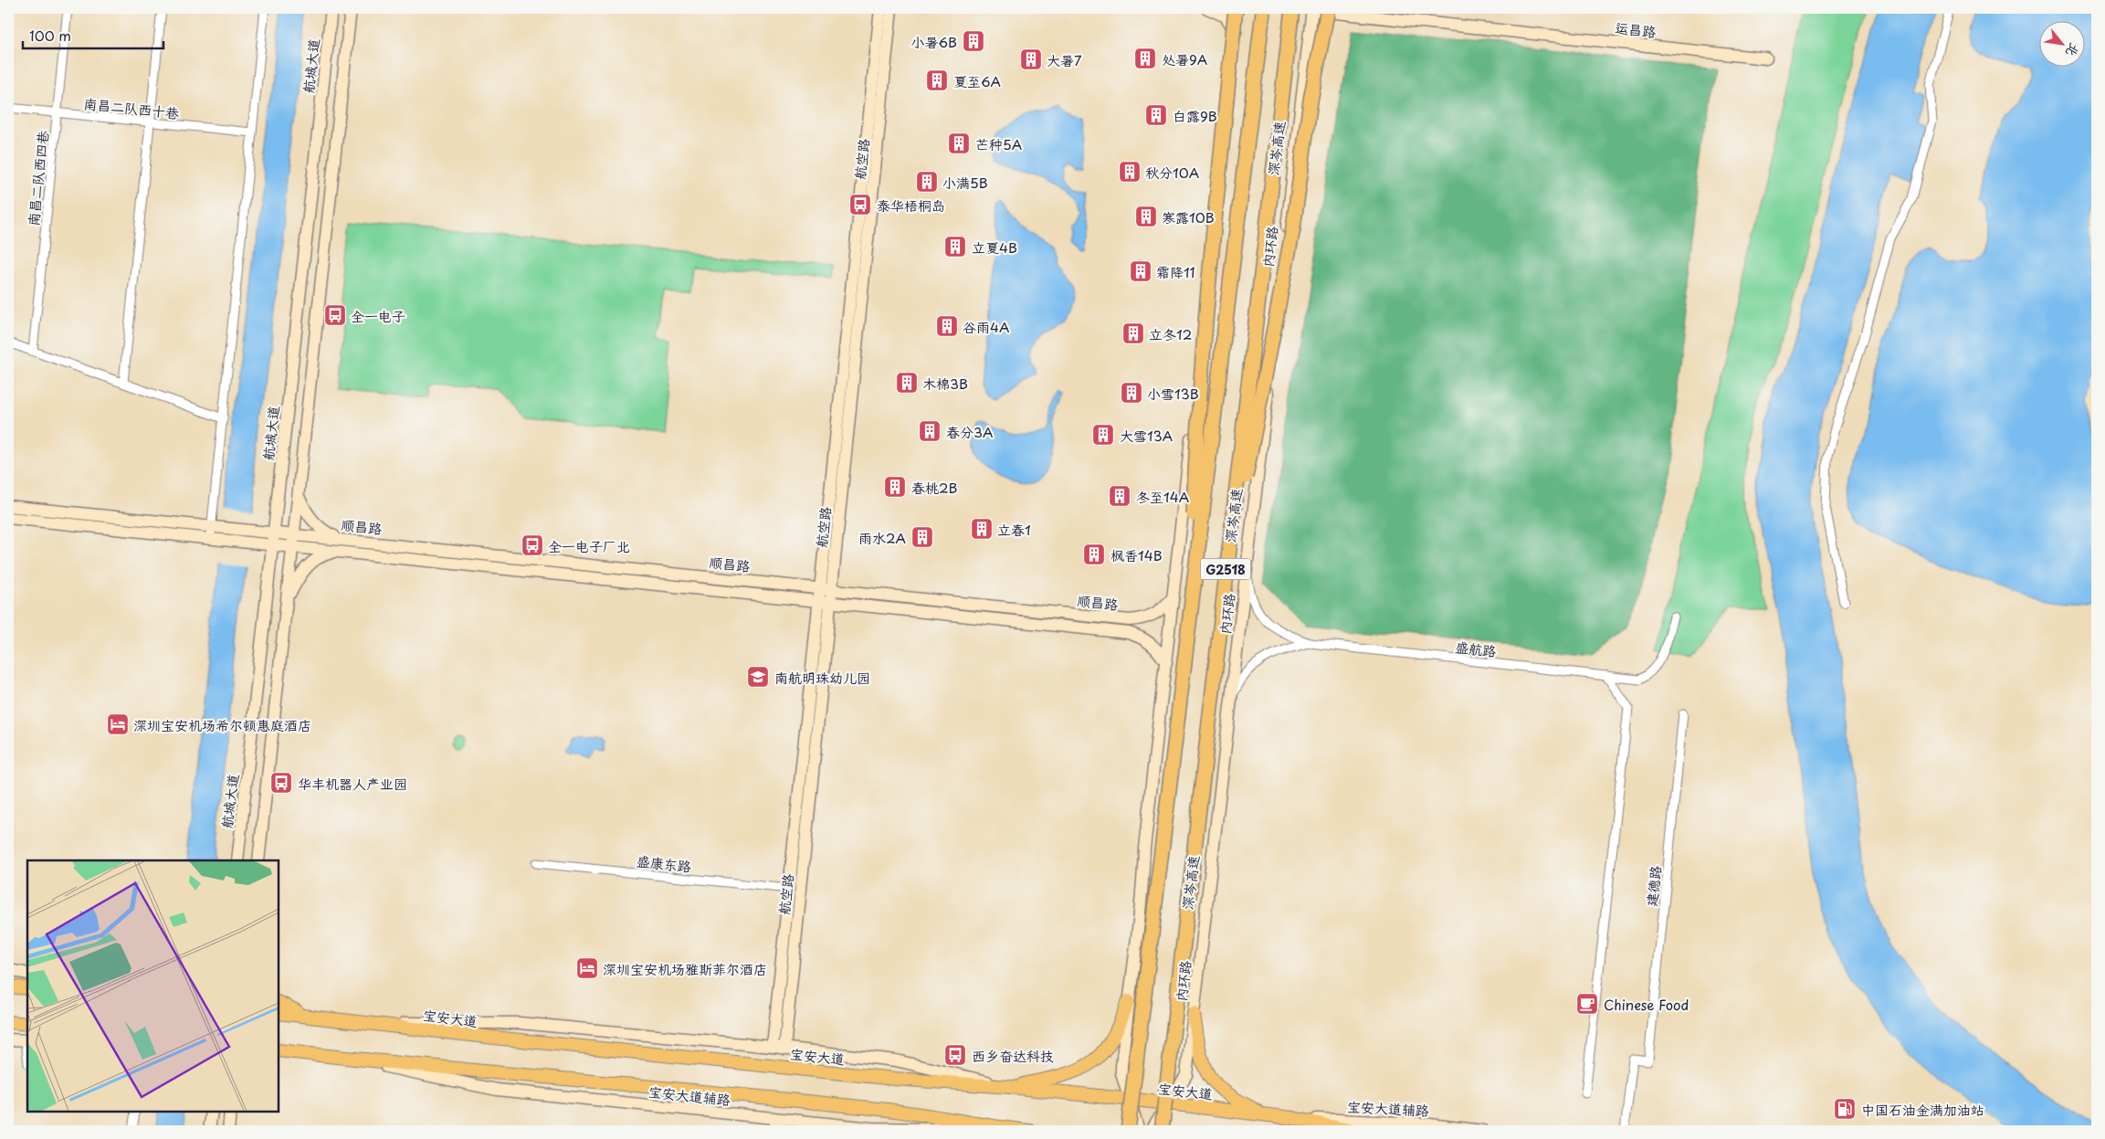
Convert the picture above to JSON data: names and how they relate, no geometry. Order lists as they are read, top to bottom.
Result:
{
  "streets": {
    "highway": ["深岑高速", "G2518"],
    "main road": [
      "运昌路",
      "航城大道",
      "航空路",
      "内环路",
      "顺昌路",
      "宝安大道",
      "宝安大道辅路"
    ],
    "street": [
      "南昌二队西十巷",
      "南昌二队西四巷",
      "盛航路",
      "盛康东路",
      "建德路"
    ]
  },
  "crossings": [
    ["运昌路", "内环路"],
    ["航城大道", "顺昌路"],
    ["南昌二队西十巷", "南昌二队西四巷"],
    ["航空路", "顺昌路"],
    ["航空路", "盛康东路"],
    ["内环路", "宝安大道"],
    ["宝安大道", "宝安大道辅路"]
  ],
  "places": {
    "building": [
      "小暑6B",
      "处暑9A",
      "大暑7",
      "夏至6A",
      "白露9B",
      "芒种5A",
      "秋分10A",
      "小满5B",
      "寒露10B",
      "立夏4B",
      "霜降11",
      "谷雨4A",
      "立冬12",
      "木棉3B",
      "小雪13B",
      "春分3A",
      "大雪13A",
      "春桃2B",
      "冬至14A",
      "立春1",
      "雨水2A",
      "枫香14B"
    ],
    "bus stop": [
      "泰华梧桐岛",
      "全一电子",
      "全一电子厂北",
      "华丰机器人产业园",
      "西乡奋达科技"
    ],
    "school or university": ["南航明珠幼儿园"],
    "hotel": ["深圳宝安机场希尔顿惠庭酒店", "深圳宝安机场雅斯菲尔酒店"],
    "cafe": ["Chinese Food"],
    "fuel station": ["中国石油金满加油站"]
  },
  "scale_bar": "100 m",
  "north": "bottom right"
}
